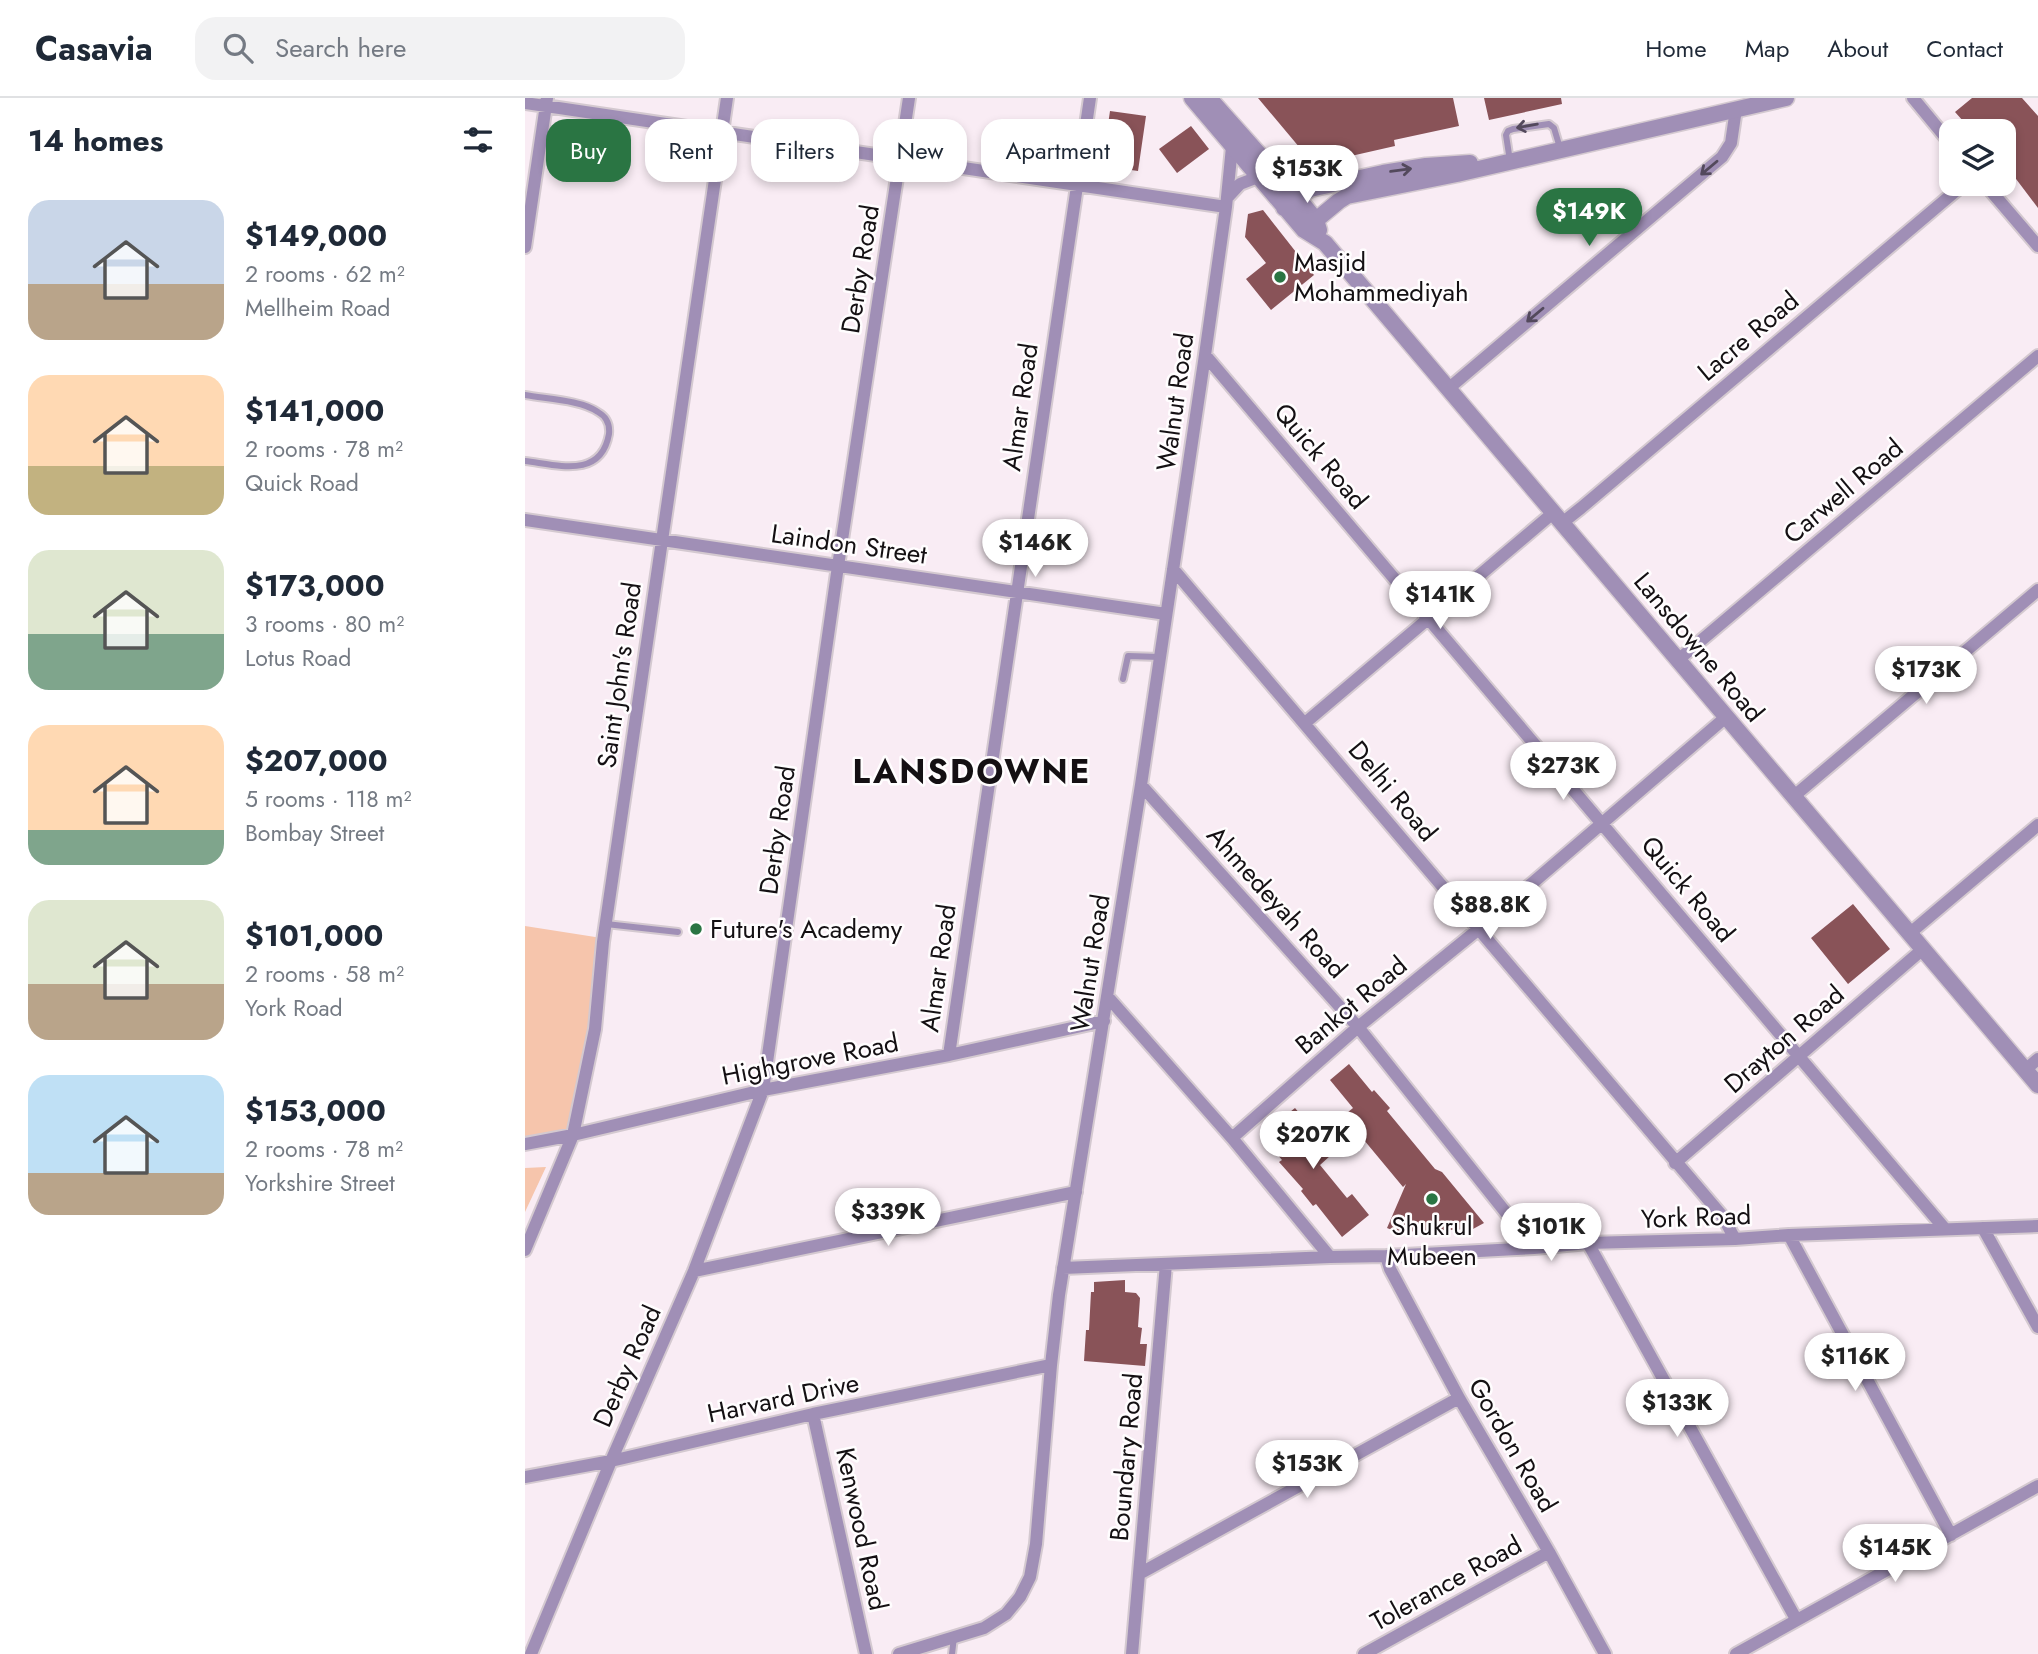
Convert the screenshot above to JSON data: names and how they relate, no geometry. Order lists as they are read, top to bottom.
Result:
{
  "streets": {
    "street": [
      "Derby Road",
      "Lacre Road",
      "Walnut Road",
      "Almar Road",
      "Quick Road",
      "Carwell Road",
      "Laindon Street",
      "Lansdowne Road",
      "Saint John's Road",
      "Delhi Road",
      "Ahmedeyah Road",
      "Bankot Road",
      "Drayton Road",
      "Highgrove Road",
      "York Road",
      "Harvard Drive",
      "Gordon Road",
      "Boundary Road",
      "Kenwood Road",
      "Tolerance Road"
    ]
  },
  "crossings": [
    ["Derby Road", "Laindon Street"],
    ["Derby Road", "Highgrove Road"],
    ["Derby Road", "Harvard Drive"],
    ["Lacre Road", "Quick Road"],
    ["Lacre Road", "Lansdowne Road"],
    ["Lacre Road", "Delhi Road"],
    ["Walnut Road", "Quick Road"],
    ["Walnut Road", "Laindon Street"],
    ["Walnut Road", "Lansdowne Road"],
    ["Walnut Road", "Delhi Road"],
    ["Walnut Road", "Ahmedeyah Road"],
    ["Walnut Road", "Highgrove Road"],
    ["Walnut Road", "York Road"],
    ["Walnut Road", "Harvard Drive"],
    ["Almar Road", "Laindon Street"],
    ["Almar Road", "Highgrove Road"],
    ["Quick Road", "Bankot Road"],
    ["Quick Road", "Drayton Road"],
    ["Quick Road", "York Road"],
    ["Carwell Road", "Lansdowne Road"],
    ["Laindon Street", "Saint John's Road"],
    ["Lansdowne Road", "Bankot Road"],
    ["Lansdowne Road", "Drayton Road"],
    ["Saint John's Road", "Highgrove Road"],
    ["Delhi Road", "Bankot Road"],
    ["Delhi Road", "Drayton Road"],
    ["Delhi Road", "York Road"],
    ["Ahmedeyah Road", "Bankot Road"],
    ["Ahmedeyah Road", "York Road"],
    ["York Road", "Gordon Road"],
    ["York Road", "Boundary Road"],
    ["Harvard Drive", "Kenwood Road"],
    ["Gordon Road", "Tolerance Road"]
  ],
  "districts": ["LANSDOWNE"],
  "places": ["Masjid Mohammediyah", "Future's Academy", "Shukrul Mubeen"],
  "page": {
    "header": "Casavia",
    "search": "Search here",
    "nav": [
      "Home",
      "Map",
      "About",
      "Contact"
    ],
    "heading": "14 homes",
    "chip": [
      "Buy",
      "Rent",
      "Filters",
      "New",
      "Apartment"
    ],
    "price": [
      "$153K",
      "$149K",
      "$146K",
      "$141K",
      "$173K",
      "$273K",
      "$88.8K",
      "$207K",
      "$339K",
      "$101K",
      "$116K",
      "$133K",
      "$153K",
      "$145K"
    ],
    "list": [
      {
        "name": "$149,000",
        "note": "2 rooms · 62 m² · Mellheim Road"
      },
      {
        "name": "$141,000",
        "note": "2 rooms · 78 m² · Quick Road"
      },
      {
        "name": "$173,000",
        "note": "3 rooms · 80 m² · Lotus Road"
      },
      {
        "name": "$207,000",
        "note": "5 rooms · 118 m² · Bombay Street"
      },
      {
        "name": "$101,000",
        "note": "2 rooms · 58 m² · York Road"
      },
      {
        "name": "$153,000",
        "note": "2 rooms · 78 m² · Yorkshire Street"
      }
    ]
  }
}
